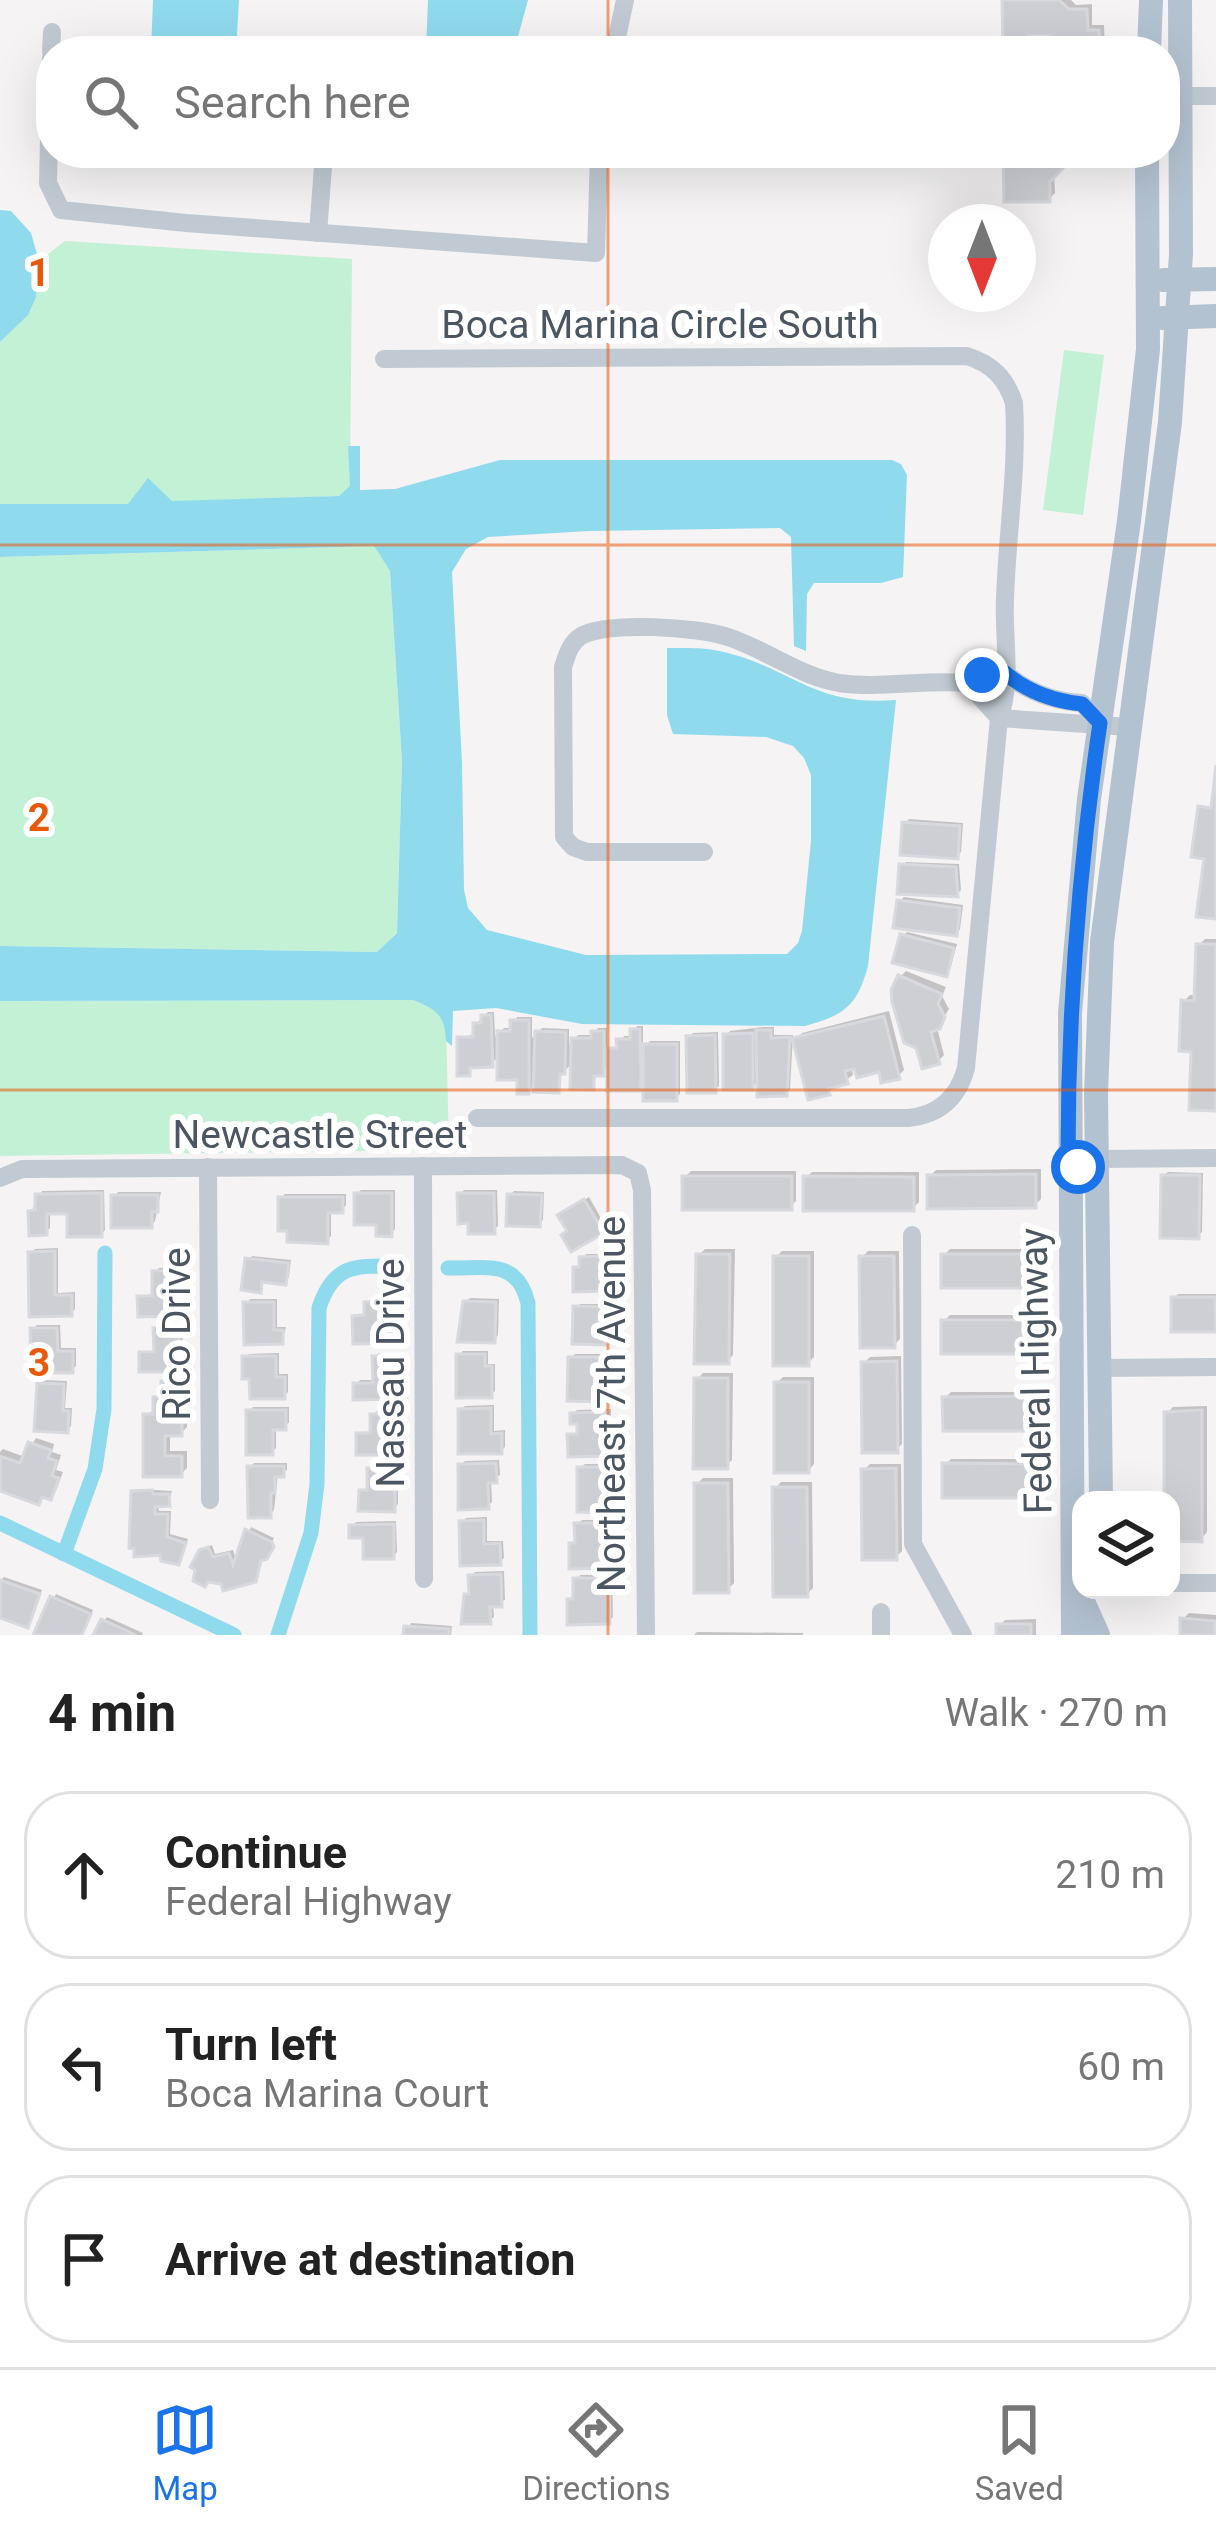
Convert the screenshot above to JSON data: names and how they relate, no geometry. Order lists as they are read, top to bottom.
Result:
{
  "streets": {
    "main road": ["Federal Highway"],
    "street": [
      "Boca Marina Circle South",
      "Newcastle Street",
      "Rico Drive",
      "Nassau Drive",
      "Northeast 7th Avenue"
    ]
  },
  "crossings": [
    ["Newcastle Street", "Rico Drive"],
    ["Newcastle Street", "Nassau Drive"],
    ["Newcastle Street", "Northeast 7th Avenue"]
  ],
  "north": "bottom",
  "page": {
    "search": "Search here",
    "heading": ["4 min", "Walk · 270 m"],
    "list": [
      ["Continue", "Federal Highway", "210 m"],
      ["Turn left", "Boca Marina Court", "60 m"],
      "Arrive at destination"
    ],
    "nav": ["Map", "Directions", "Saved"]
  },
  "grid": {
    "rows": ["1", "2", "3"]
  }
}
